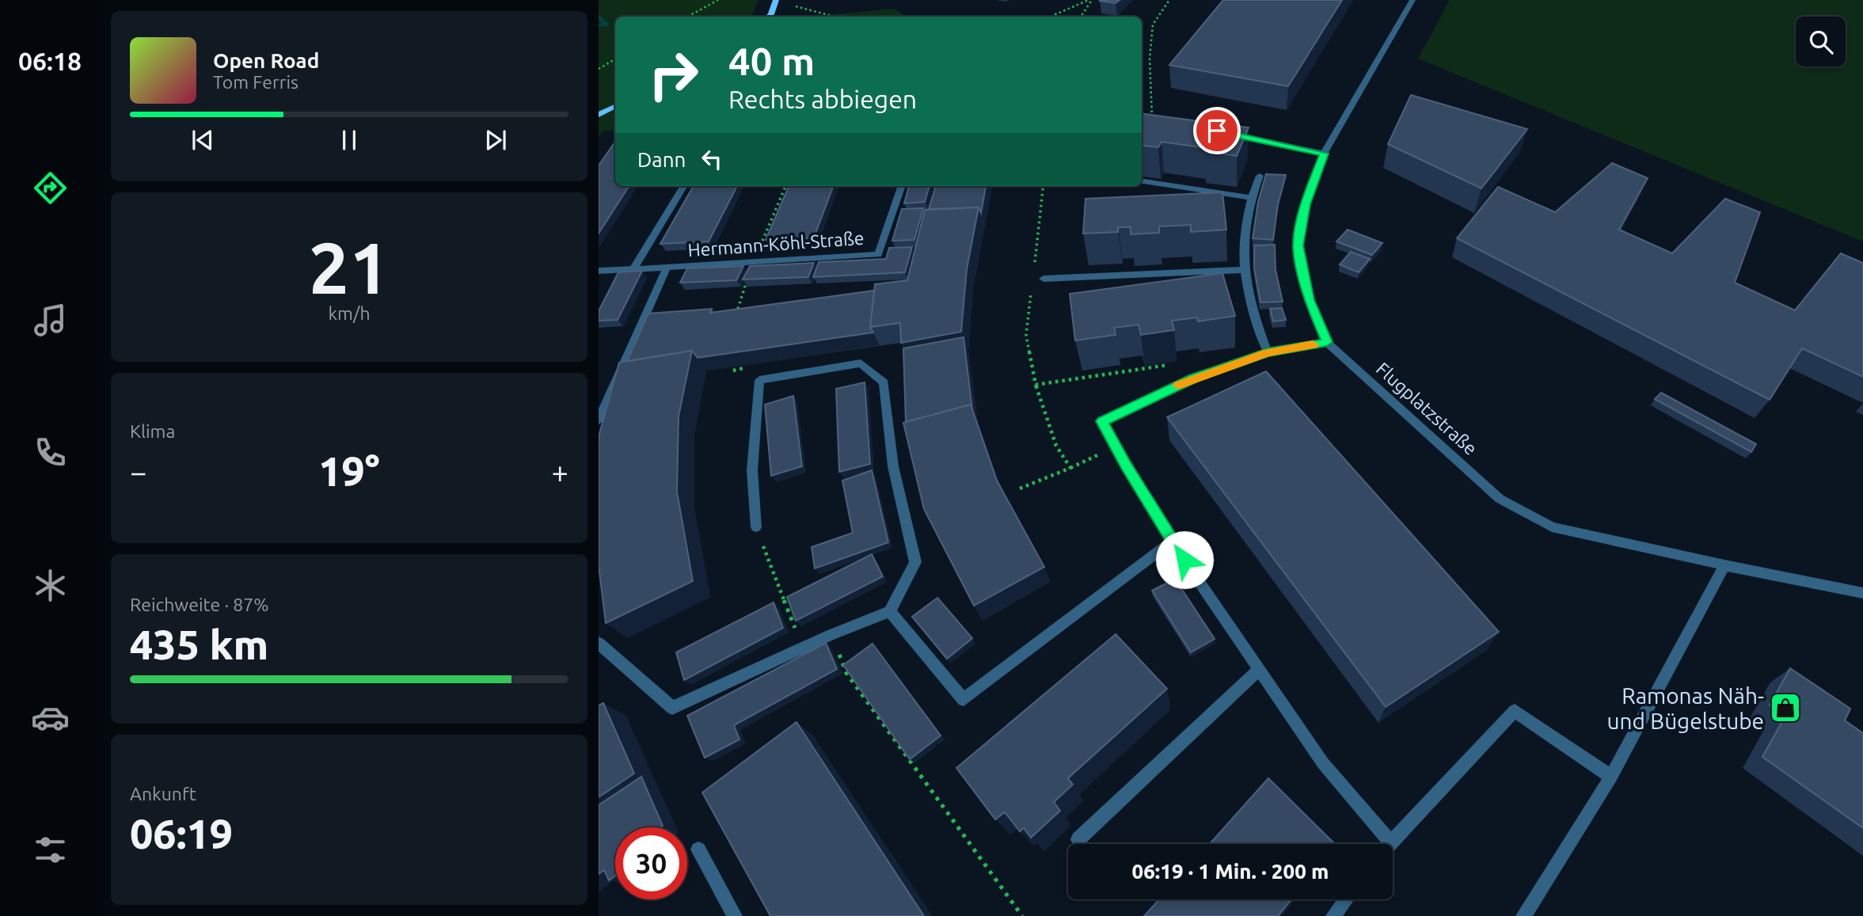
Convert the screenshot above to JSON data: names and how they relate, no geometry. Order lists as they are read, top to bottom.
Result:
{
  "streets": {
    "street": ["Hermann-Köhl-Straße", "Flugplatzstraße"]
  },
  "places": {
    "shop": ["Ramonas Näh- und Bügelstube"]
  },
  "page": {
    "tabs": "06:18",
    "turn": ["40 m", "Rechts abbiegen"],
    "song": ["Open Road", "Tom Ferris"],
    "then": "Dann",
    "tile": [
      ["21", "km/h"],
      "Klima",
      ["Reichweite · 87%", "435 km"],
      ["Ankunft", "06:19"]
    ],
    "heat": ["−", "19°", "+"],
    "limit": "30",
    "trip": "06:19 · 1 Min. · 200 m"
  }
}
